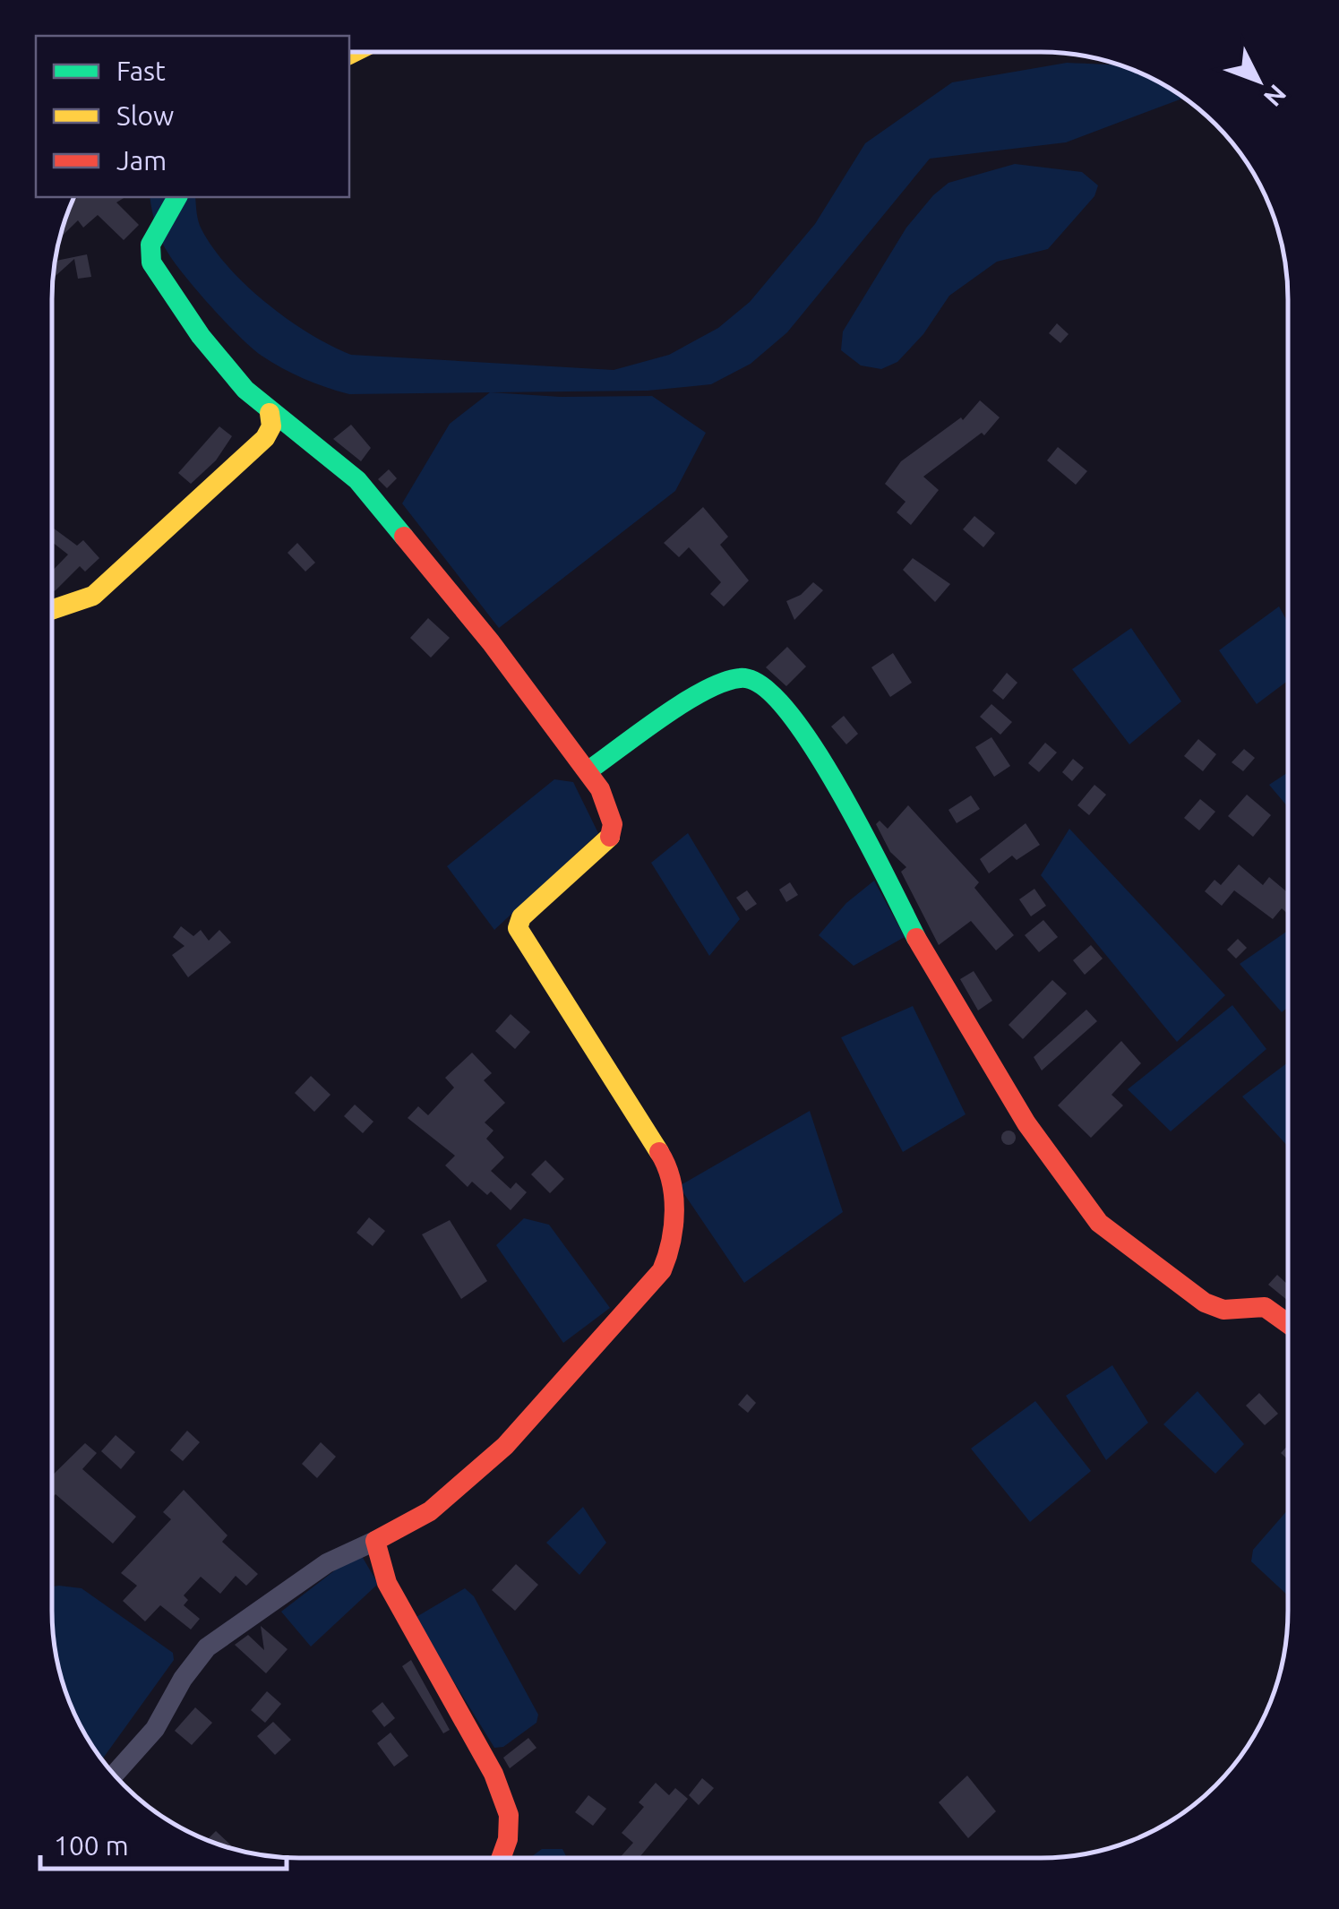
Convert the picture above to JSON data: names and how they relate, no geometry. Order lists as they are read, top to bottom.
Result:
{
  "legend": ["Fast", "Slow", "Jam"],
  "scale_bar": "100 m",
  "north": "bottom right"
}
